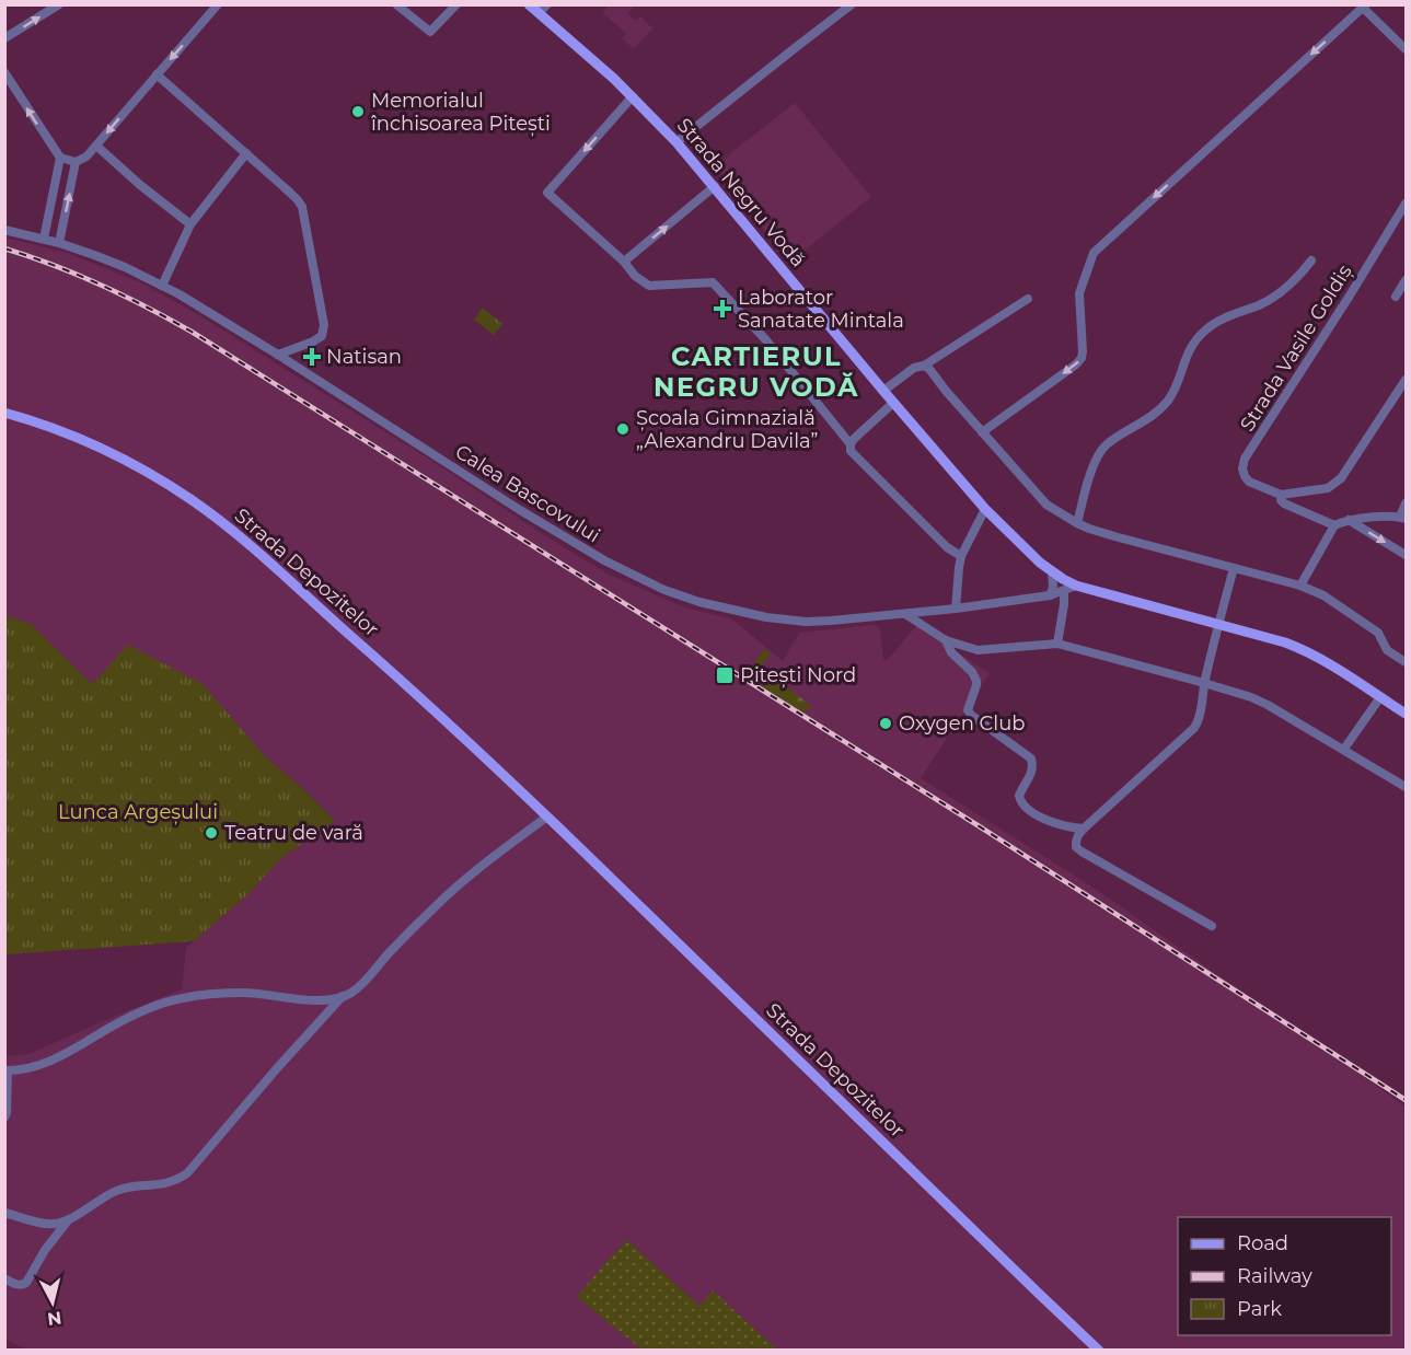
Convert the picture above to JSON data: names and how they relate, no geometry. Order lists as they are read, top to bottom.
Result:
{
  "streets": {
    "main road": ["Strada Negru Vodă", "Strada Depozitelor"],
    "street": ["Strada Vasile Goldiș", "Calea Bascovului"]
  },
  "crossings": [
    ["Strada Negru Vodă", "Calea Bascovului"]
  ],
  "districts": ["CARTIERUL NEGRU VODĂ"],
  "parks": ["Lunca Argeșului"],
  "places": {
    "other": [
      "Memorialul închisoarea Pitești",
      "Școala Gimnazială „Alexandru Davila”",
      "Oxygen Club",
      "Teatru de vară"
    ],
    "health": ["Laborator Sanatate Mintala", "Natisan"],
    "transit": ["Pitești Nord"]
  },
  "legend": ["Road", "Railway", "Park"],
  "north": "bottom"
}
